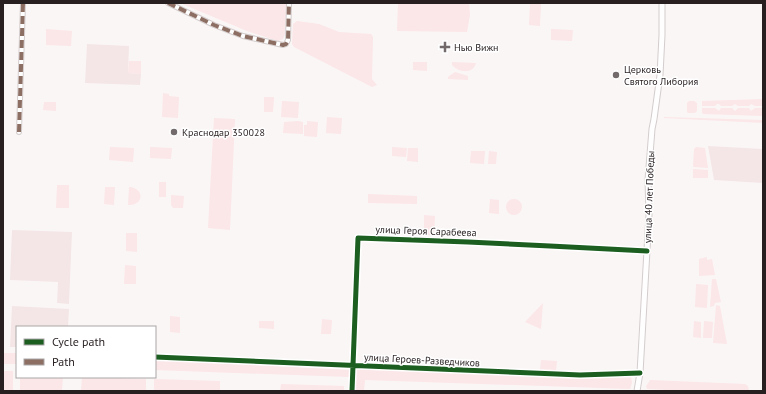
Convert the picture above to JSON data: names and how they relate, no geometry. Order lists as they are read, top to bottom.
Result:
{
  "streets": {
    "street": ["улица 40 лет Победы", "улица Героя Сарабеева", "улица Героев-Разведчиков"]
  },
  "crossings": [
    ["улица 40 лет Победы", "улица Героя Сарабеева"],
    ["улица 40 лет Победы", "улица Героев-Разведчиков"],
    ["улица Героя Сарабеева", "улица Героев-Разведчиков"]
  ],
  "places": {
    "health": ["Нью Вижн"],
    "other": ["Церковь Святого Либория", "Краснодар 350028"]
  },
  "legend": ["Cycle path", "Path"]
}
